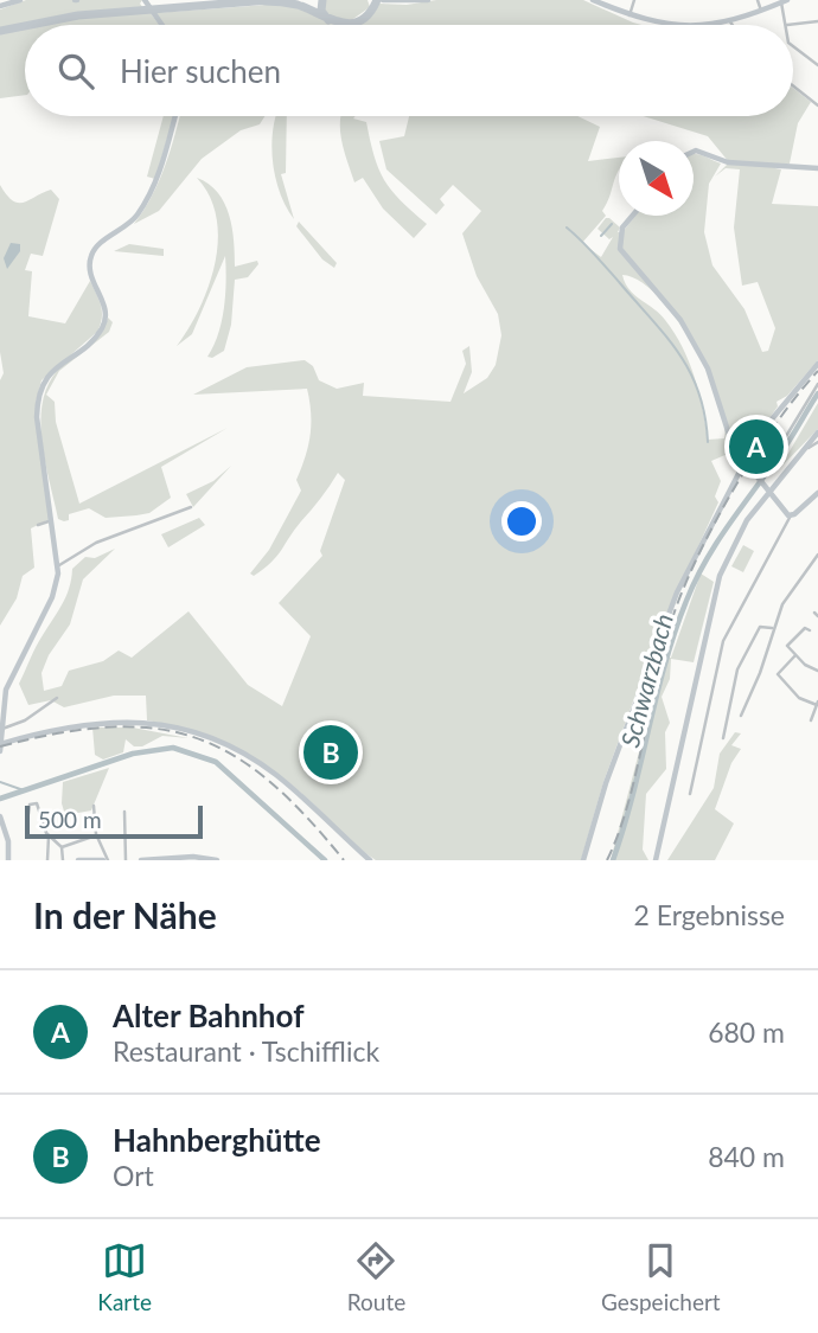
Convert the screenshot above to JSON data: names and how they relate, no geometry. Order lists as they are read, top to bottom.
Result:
{
  "water": ["Schwarzbach"],
  "scale_bar": "500 m",
  "north": "bottom right",
  "page": {
    "search": "Hier suchen",
    "pins": ["A", "B"],
    "scale": "500 m",
    "heading": ["In der Nähe", "2 Ergebnisse"],
    "list": [
      {
        "mark": "A",
        "name": "Alter Bahnhof",
        "note": "Restaurant · Tschifflick",
        "value": "680 m"
      },
      {
        "mark": "B",
        "name": "Hahnberghütte",
        "note": "Ort",
        "value": "840 m"
      }
    ],
    "nav": ["Karte", "Route", "Gespeichert"]
  }
}
